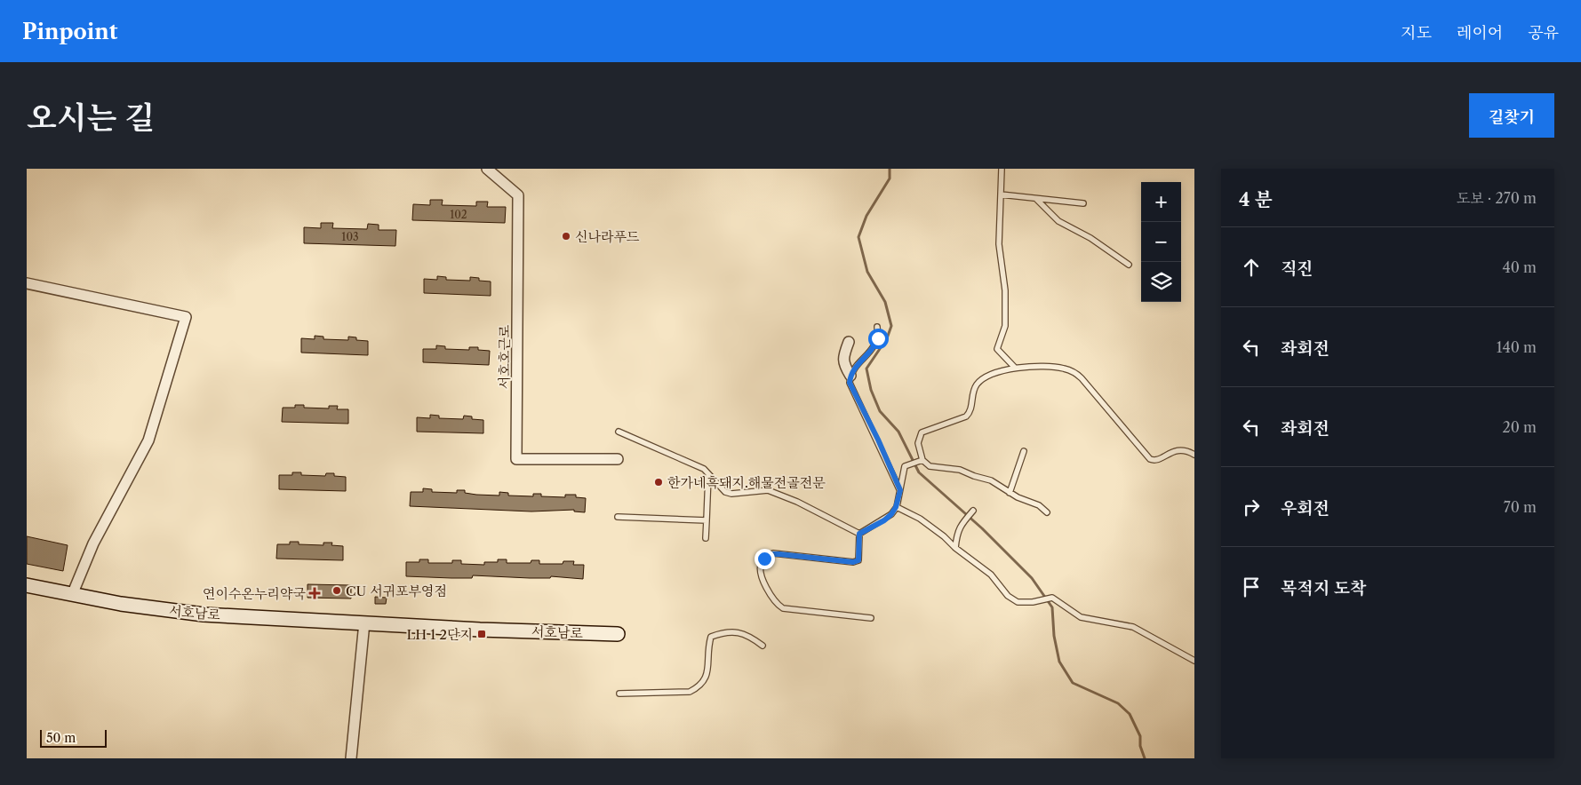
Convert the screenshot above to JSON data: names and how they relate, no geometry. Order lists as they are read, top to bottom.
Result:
{
  "streets": {
    "main road": ["서호남로"],
    "street": ["서호호근로"]
  },
  "places": {
    "other": ["신나라푸드", "한가네흑돼지.해물전골전문", "CU 서귀포부영점"],
    "health": ["연이수온누리약국"],
    "transit": ["LH 1 2단지"]
  },
  "house_numbers": ["102", "103"],
  "scale_bar": "50 m",
  "page": {
    "header": "Pinpoint",
    "nav": ["지도", "레이어", "공유"],
    "title": "오시는 길",
    "buttons": "길찾기",
    "heading": ["4 분", "도보 · 270 m"],
    "map_buttons": ["+", "−"],
    "list": [
      ["직진", "40 m"],
      ["좌회전", "140 m"],
      ["좌회전", "20 m"],
      ["우회전", "70 m"],
      "목적지 도착"
    ],
    "scale": "50 m"
  }
}
